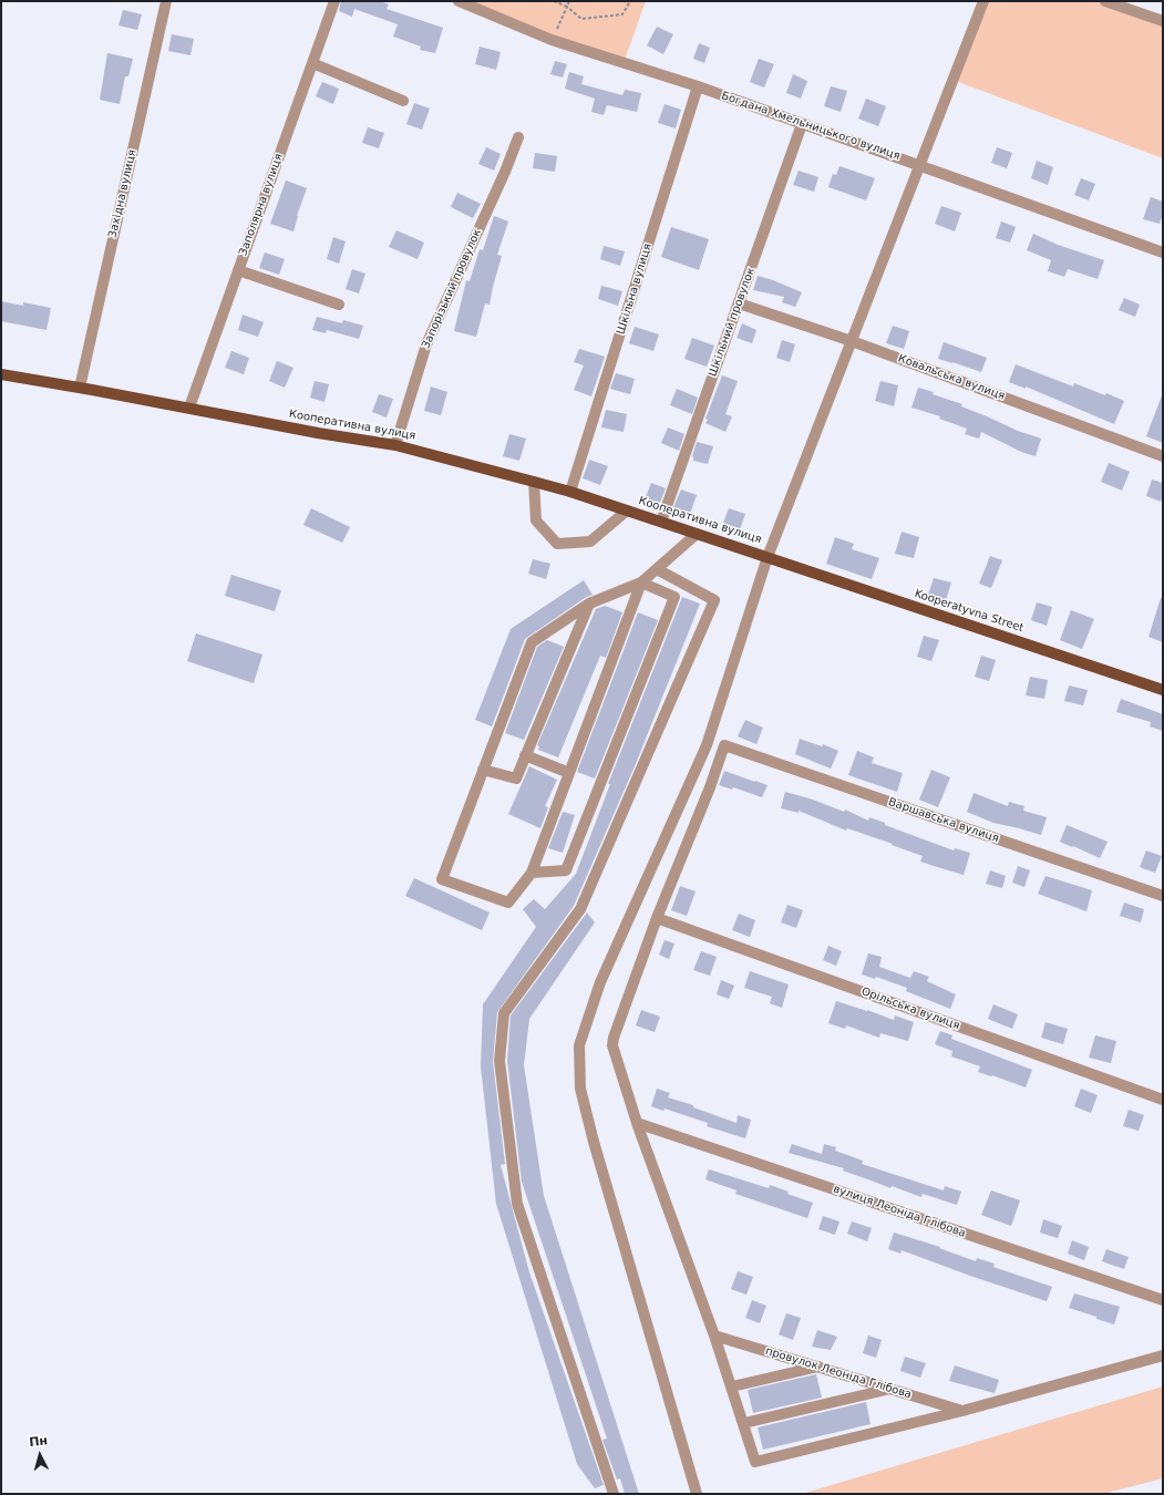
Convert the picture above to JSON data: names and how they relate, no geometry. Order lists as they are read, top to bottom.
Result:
{
  "streets": {
    "main road": ["Кооперативна вулиця", "Kooperatyvna Street"],
    "street": [
      "Богдана Хмельницького вулиця",
      "Західна вулиця",
      "Заполярна вулиця",
      "Запорізький провулок",
      "Шкільна вулиця",
      "Шкільний провулок",
      "Ковальська вулиця",
      "Варшавська вулиця",
      "Орільська вулиця",
      "вулиця Леоніда Глібова",
      "провулок Леоніда Глібова"
    ]
  },
  "crossings": [
    ["Богдана Хмельницького вулиця", "Шкільна вулиця"],
    ["Богдана Хмельницького вулиця", "Шкільний провулок"],
    ["Західна вулиця", "Кооперативна вулиця"],
    ["Заполярна вулиця", "Кооперативна вулиця"],
    ["Запорізький провулок", "Кооперативна вулиця"],
    ["Шкільна вулиця", "Кооперативна вулиця"],
    ["Шкільний провулок", "Ковальська вулиця"],
    ["Шкільний провулок", "Кооперативна вулиця"],
    ["Кооперативна вулиця", "Kooperatyvna Street"],
    ["Варшавська вулиця", "Орільська вулиця"]
  ],
  "north": "top"
}
